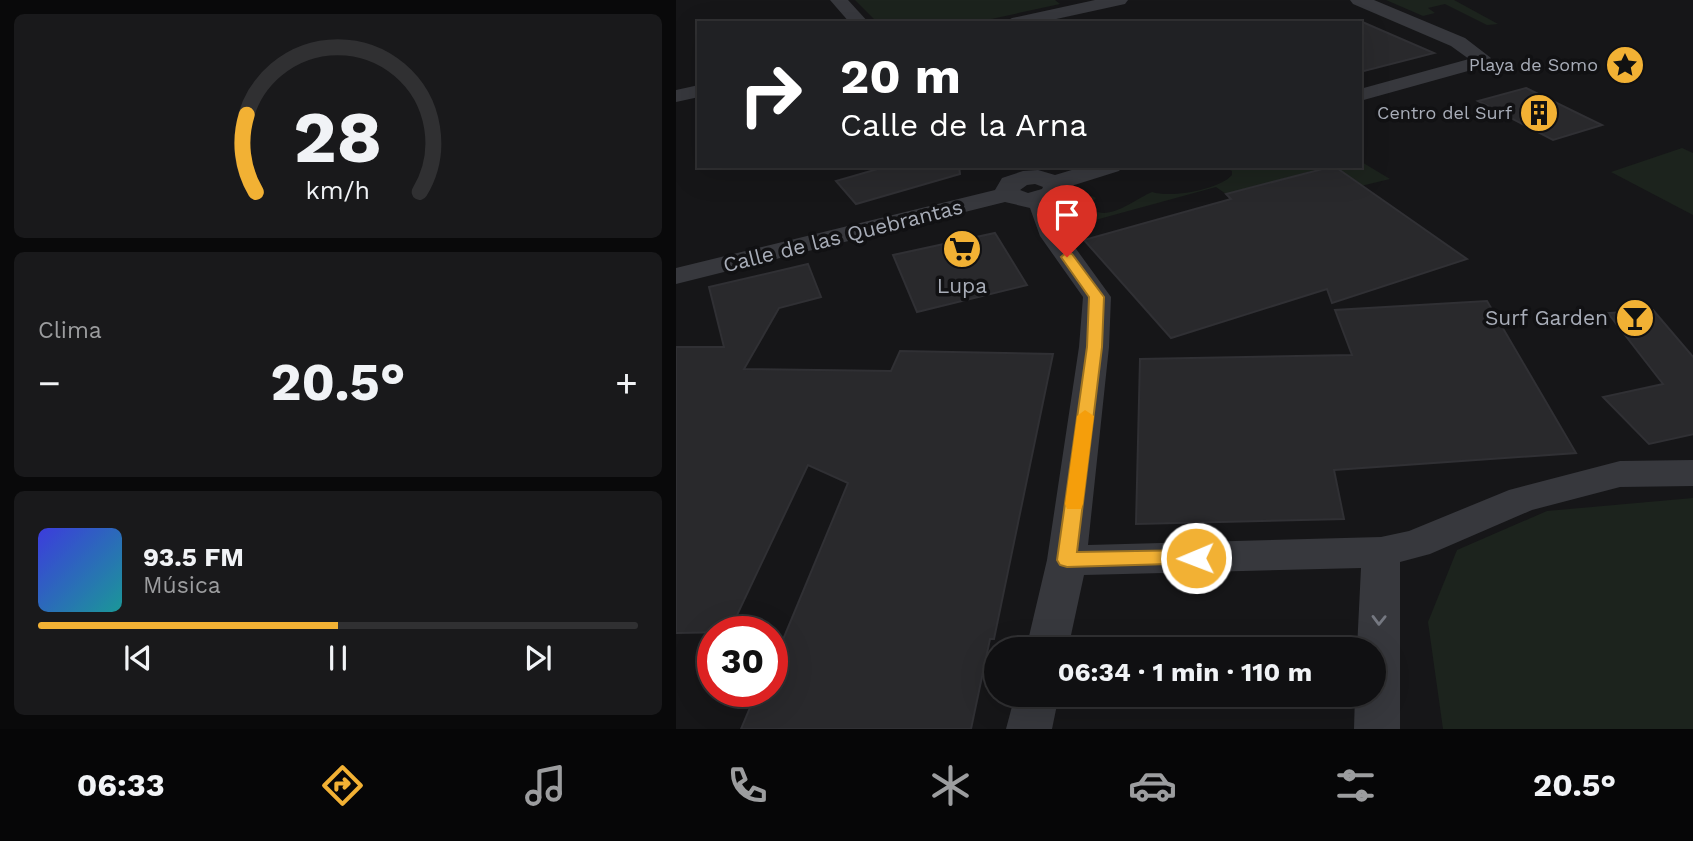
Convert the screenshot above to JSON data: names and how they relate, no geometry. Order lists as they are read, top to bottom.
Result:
{
  "streets": {
    "street": ["Calle de las Quebrantas"]
  },
  "places": {
    "place": ["Playa de Somo"],
    "building": ["Centro del Surf"],
    "supermarket": ["Lupa"],
    "bar": ["Surf Garden"]
  },
  "page": {
    "turn": ["20 m", "Calle de la Arna"],
    "tile": "Clima",
    "heat": ["−", "20.5°", "+"],
    "song": ["93.5 FM", "Música"],
    "limit": "30",
    "trip": "06:34 · 1 min · 110 m",
    "tabs": ["06:33", "20.5°"],
    "gauge": ["28", "km/h"]
  }
}
